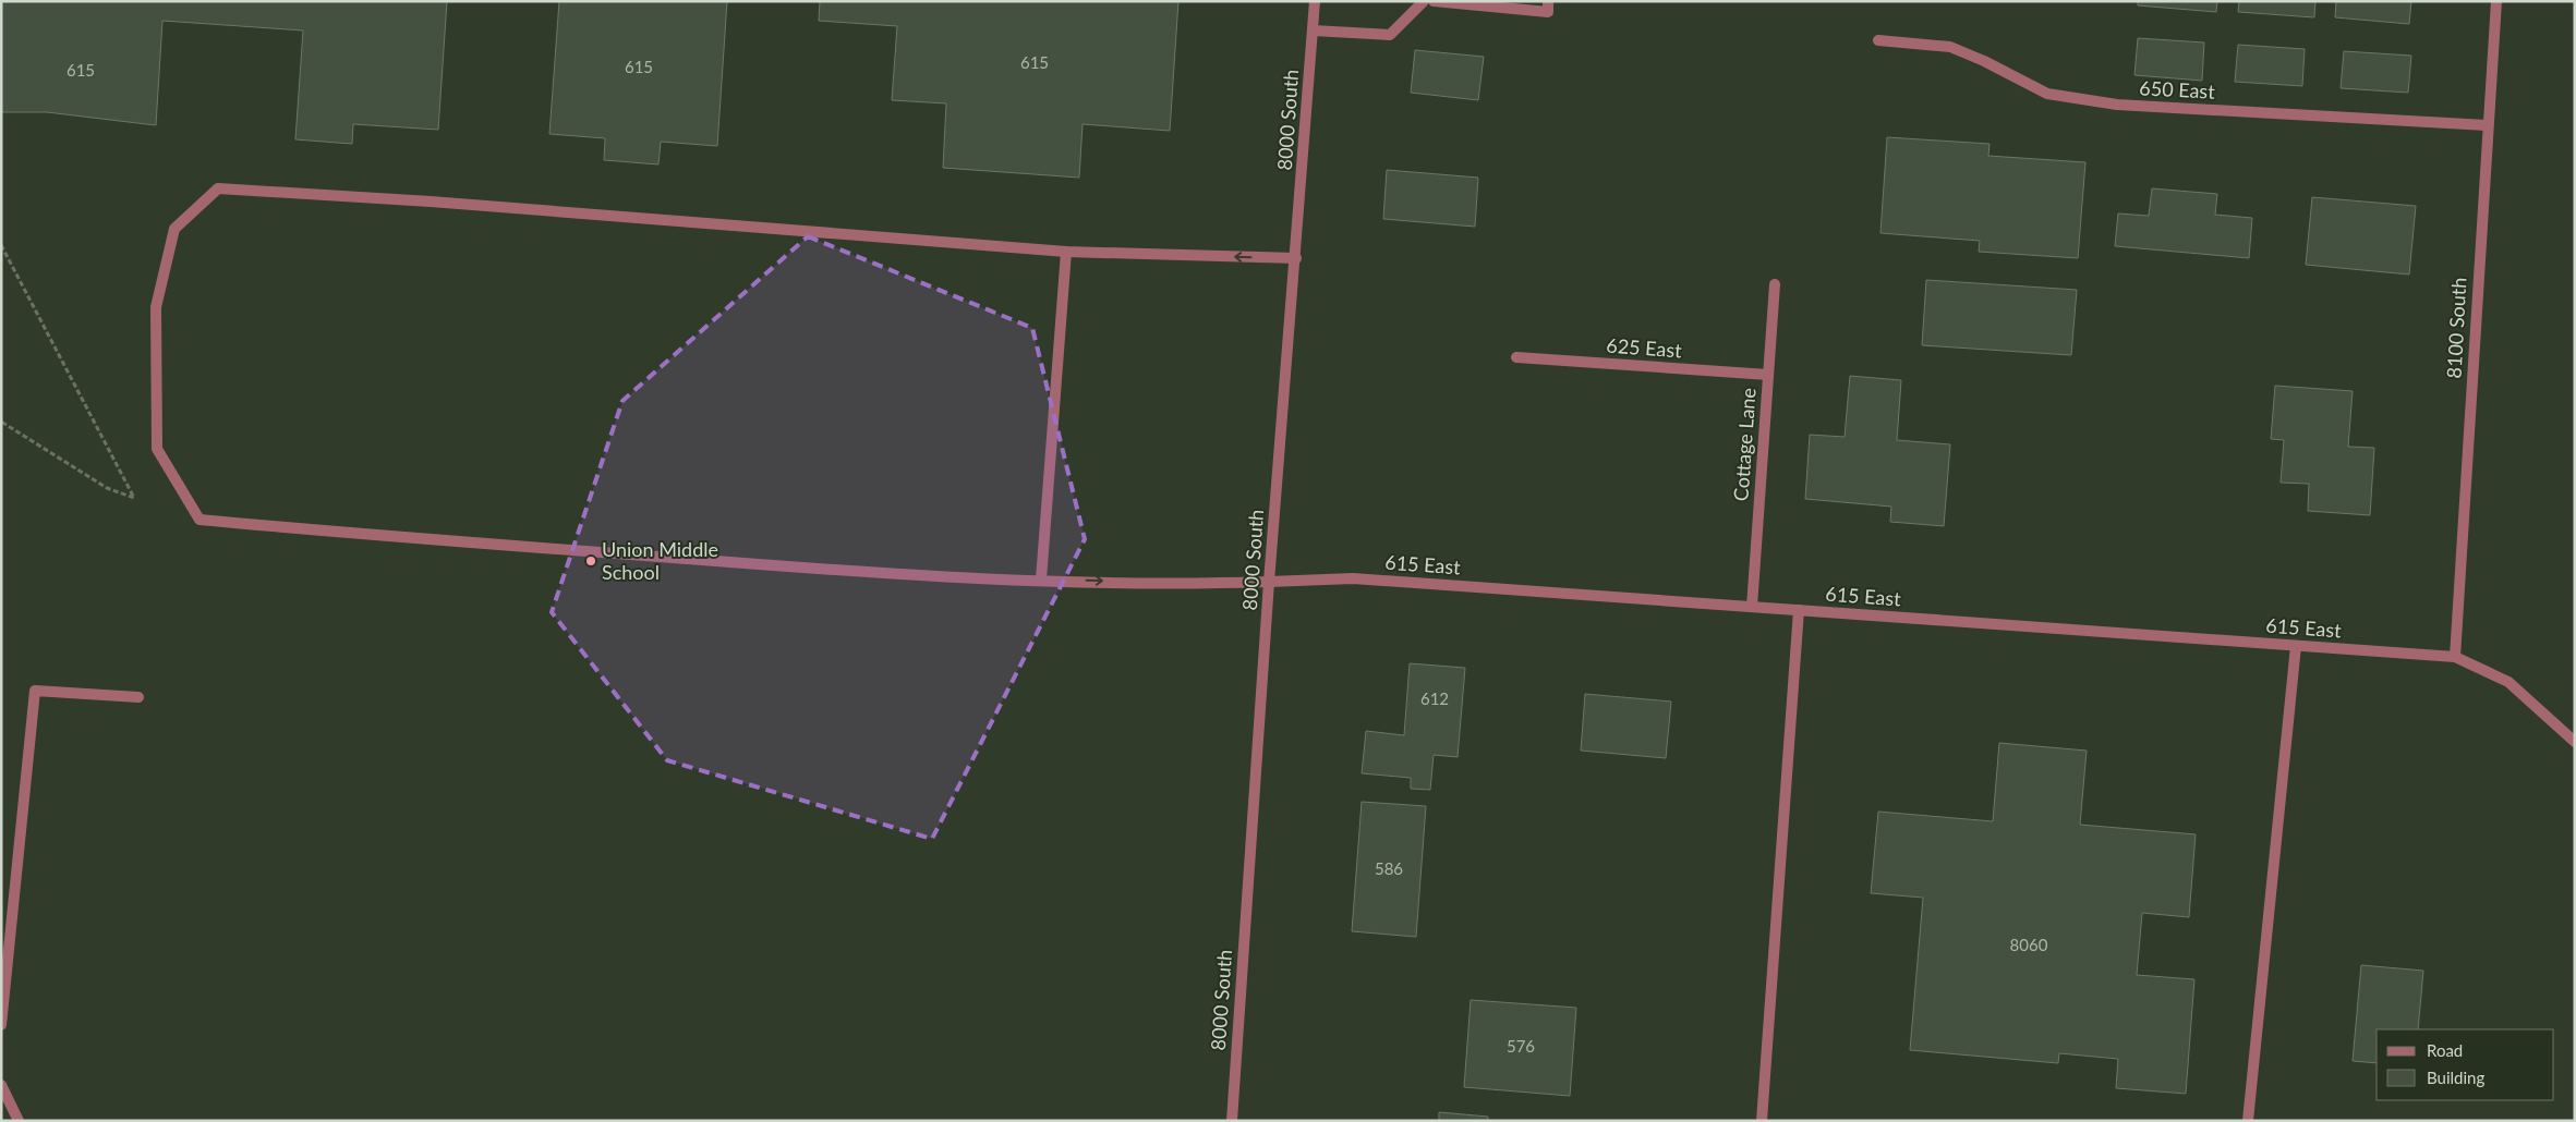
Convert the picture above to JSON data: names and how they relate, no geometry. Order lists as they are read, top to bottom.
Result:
{
  "streets": {
    "street": [
      "650 East",
      "8000 South",
      "8100 South",
      "625 East",
      "Cottage Lane",
      "615 East"
    ]
  },
  "crossings": [
    ["650 East", "8100 South"],
    ["8000 South", "615 East"],
    ["8100 South", "615 East"],
    ["625 East", "Cottage Lane"],
    ["Cottage Lane", "615 East"]
  ],
  "places": ["Union Middle School"],
  "house_numbers": [
    "615",
    "615",
    "615",
    "612",
    "586",
    "8060",
    "576"
  ],
  "legend": ["Road", "Building"]
}
